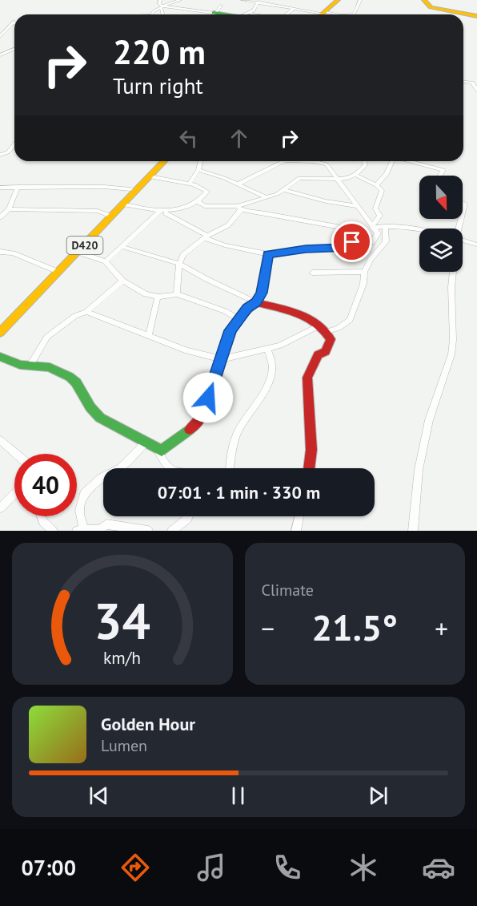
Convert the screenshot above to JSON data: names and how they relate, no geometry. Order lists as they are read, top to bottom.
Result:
{
  "streets": {
    "main road": ["D420"]
  },
  "north": "bottom",
  "page": {
    "turn": ["220 m", "Turn right"],
    "limit": "40",
    "trip": "07:01 · 1 min · 330 m",
    "tile": "Climate",
    "heat": ["−", "21.5°", "+"],
    "song": ["Golden Hour", "Lumen"],
    "tabs": "07:00",
    "gauge": ["34", "km/h"]
  }
}
